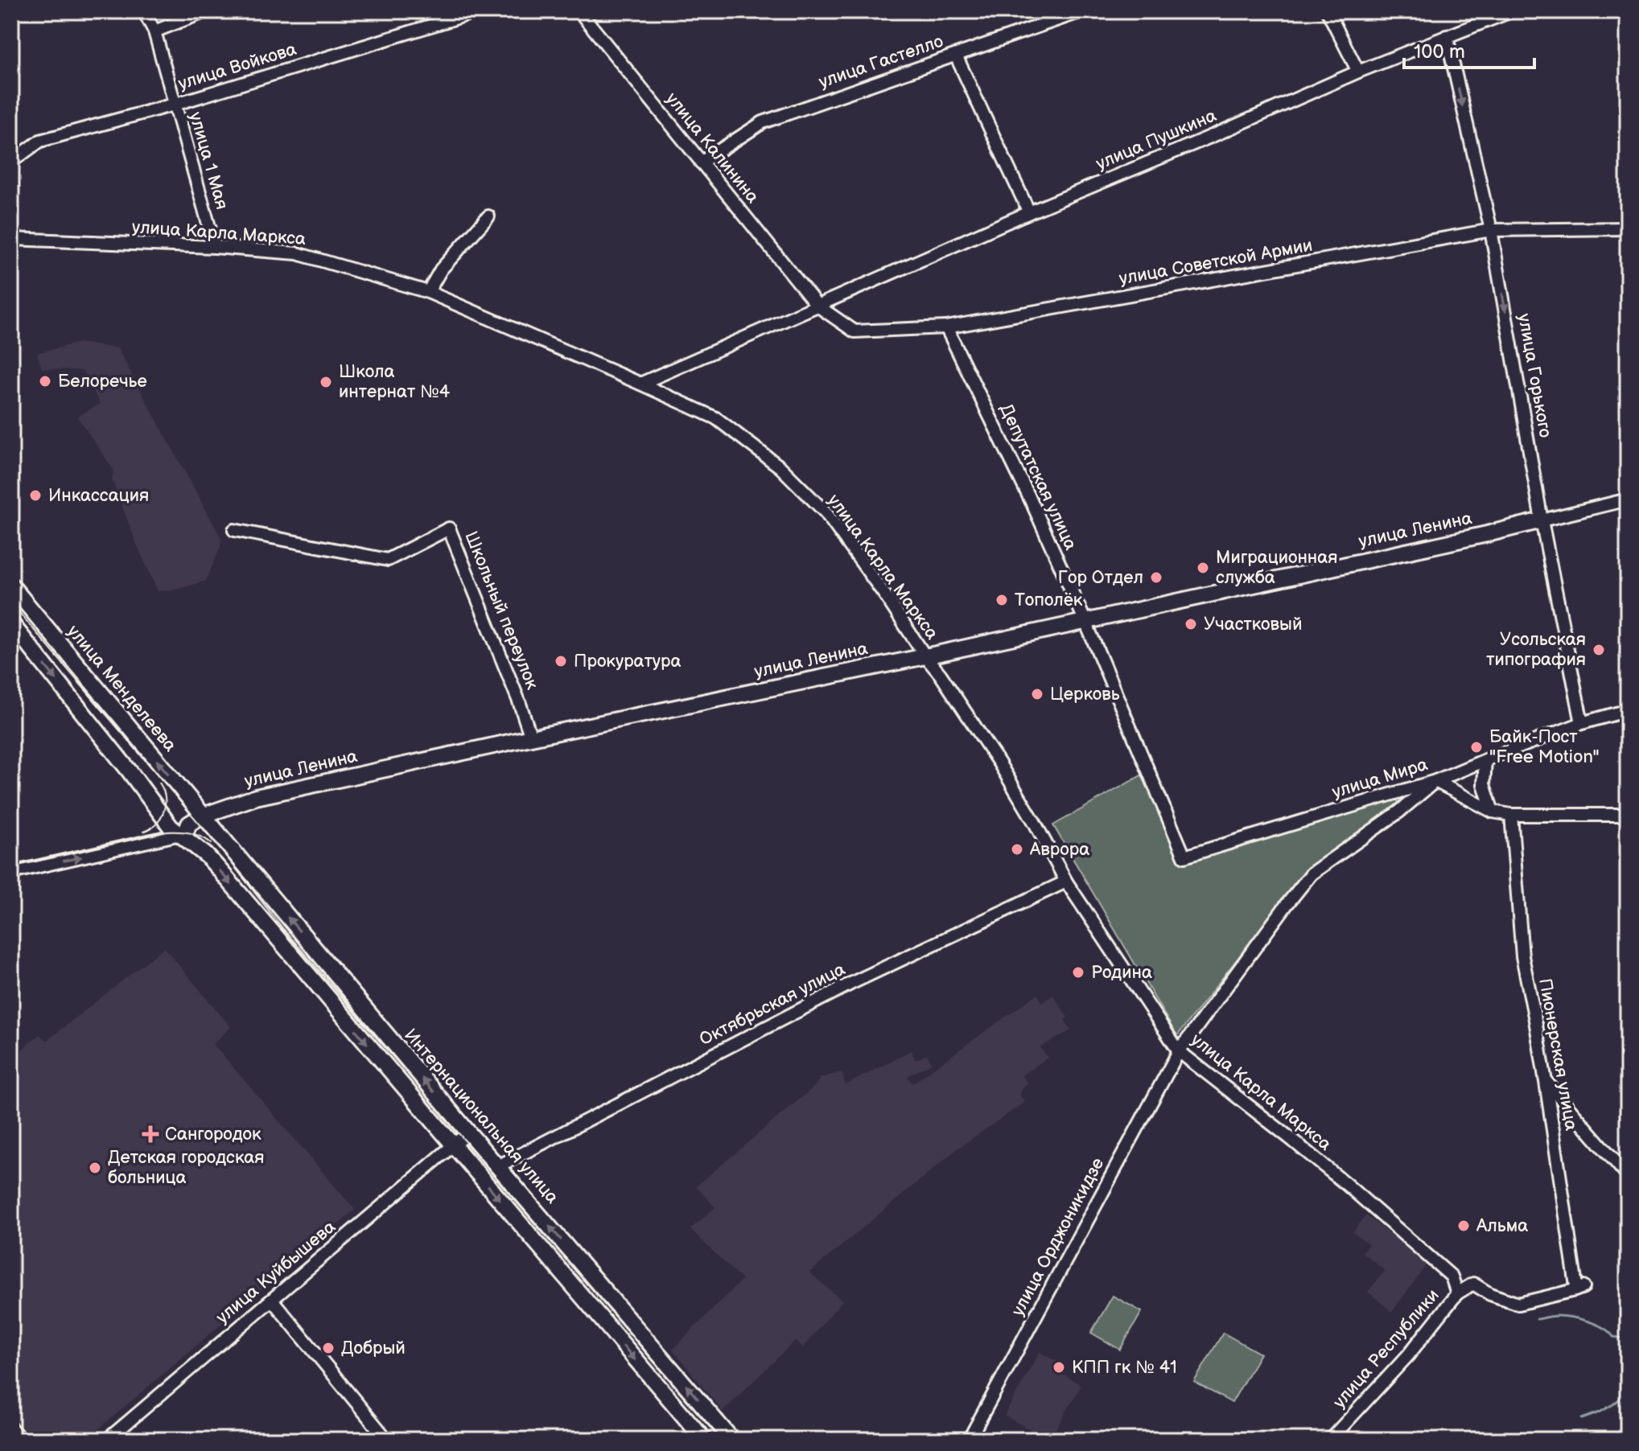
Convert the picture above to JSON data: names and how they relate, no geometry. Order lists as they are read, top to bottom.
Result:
{
  "streets": {
    "main road": ["улица Ленина", "улица Менделеева", "Интернациональная улица"],
    "street": [
      "улица Гастелло",
      "улица Войкова",
      "улица Пушкина",
      "улица Калинина",
      "улица 1 Мая",
      "улица Карла Маркса",
      "улица Советской Армии",
      "улица Горького",
      "Депутатская улица",
      "Школьный переулок",
      "улица Мира",
      "Октябрьская улица",
      "Пионерская улица",
      "улица Орджоникидзе",
      "улица Куйбышева",
      "улица Республики"
    ]
  },
  "crossings": [
    ["улица Гастелло", "улица Калинина"],
    ["улица Войкова", "улица 1 Мая"],
    ["улица Пушкина", "улица Калинина"],
    ["улица Пушкина", "улица Карла Маркса"],
    ["улица Пушкина", "улица Советской Армии"],
    ["улица Пушкина", "улица Горького"],
    ["улица Калинина", "улица Советской Армии"],
    ["улица 1 Мая", "улица Карла Маркса"],
    ["улица Карла Маркса", "улица Ленина"],
    ["улица Карла Маркса", "Октябрьская улица"],
    ["улица Карла Маркса", "улица Орджоникидзе"],
    ["улица Карла Маркса", "улица Республики"],
    ["улица Советской Армии", "улица Горького"],
    ["улица Советской Армии", "Депутатская улица"],
    ["улица Горького", "улица Ленина"],
    ["улица Горького", "улица Мира"],
    ["Депутатская улица", "улица Ленина"],
    ["Депутатская улица", "улица Мира"],
    ["улица Ленина", "Школьный переулок"],
    ["улица Ленина", "улица Менделеева"],
    ["улица Ленина", "Интернациональная улица"],
    ["улица Менделеева", "Интернациональная улица"],
    ["улица Мира", "улица Орджоникидзе"],
    ["Октябрьская улица", "Интернациональная улица"],
    ["Пионерская улица", "улица Республики"],
    ["Интернациональная улица", "улица Куйбышева"]
  ],
  "one_way": ["улица Горького"],
  "places": {
    "other": [
      "Белоречье",
      "Школа интернат №4",
      "Инкассация",
      "Миграционная служба",
      "Гор Отдел",
      "Тополёк",
      "Участковый",
      "Усольская типография",
      "Прокуратура",
      "Церковь",
      "Байк-Пост \"Free Motion\"",
      "Аврора",
      "Родина",
      "Детская городская больница",
      "Альма",
      "Добрый",
      "КПП гк № 41"
    ],
    "health": ["Сангородок"]
  },
  "scale_bar": "100 m"
}
